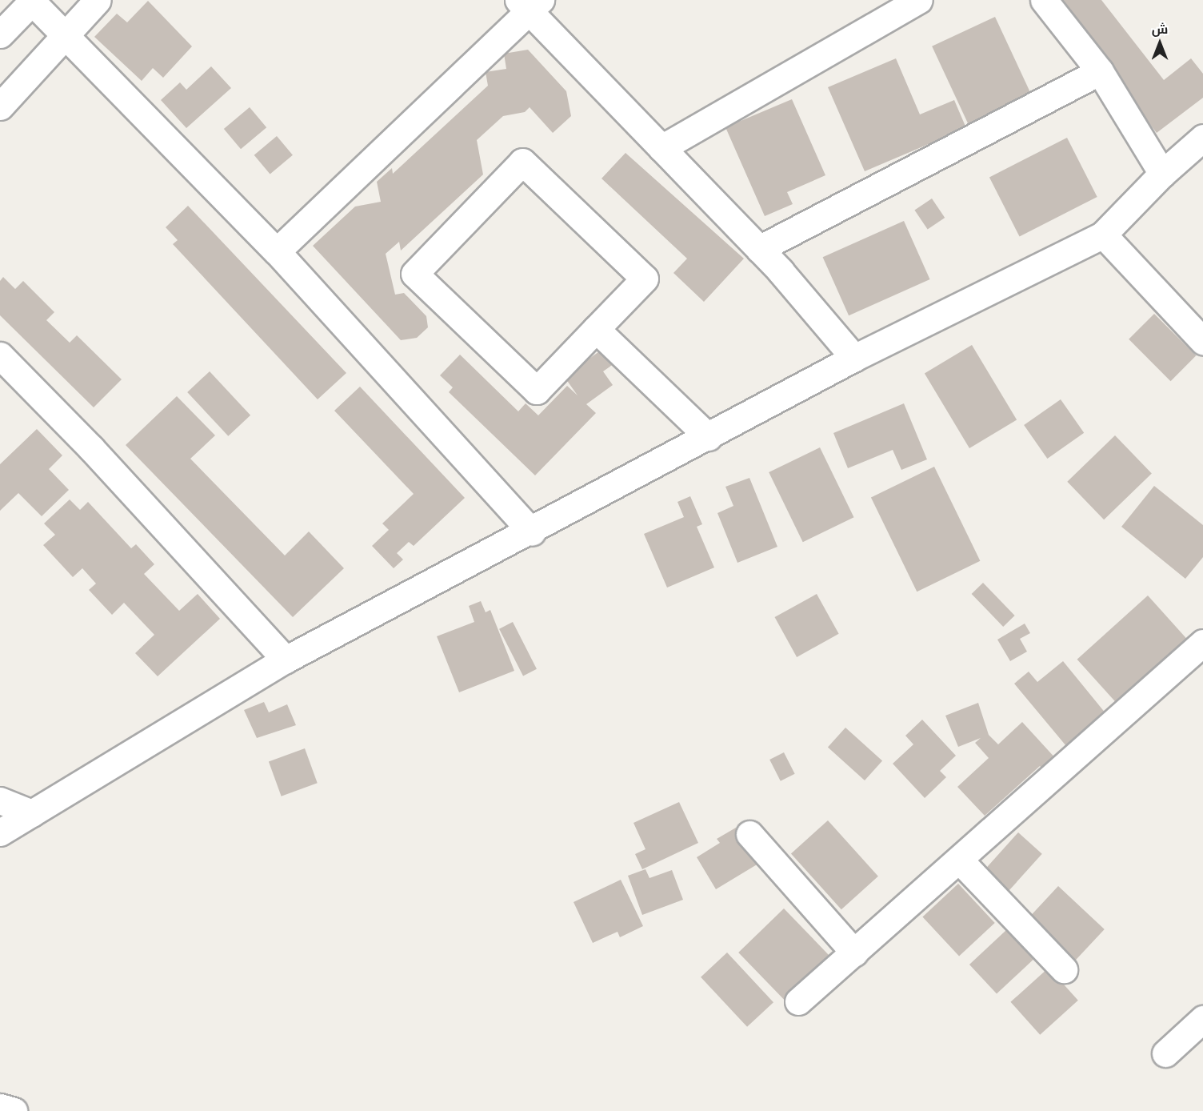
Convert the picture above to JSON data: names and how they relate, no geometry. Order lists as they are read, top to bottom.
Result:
{
  "north": "top"
}
